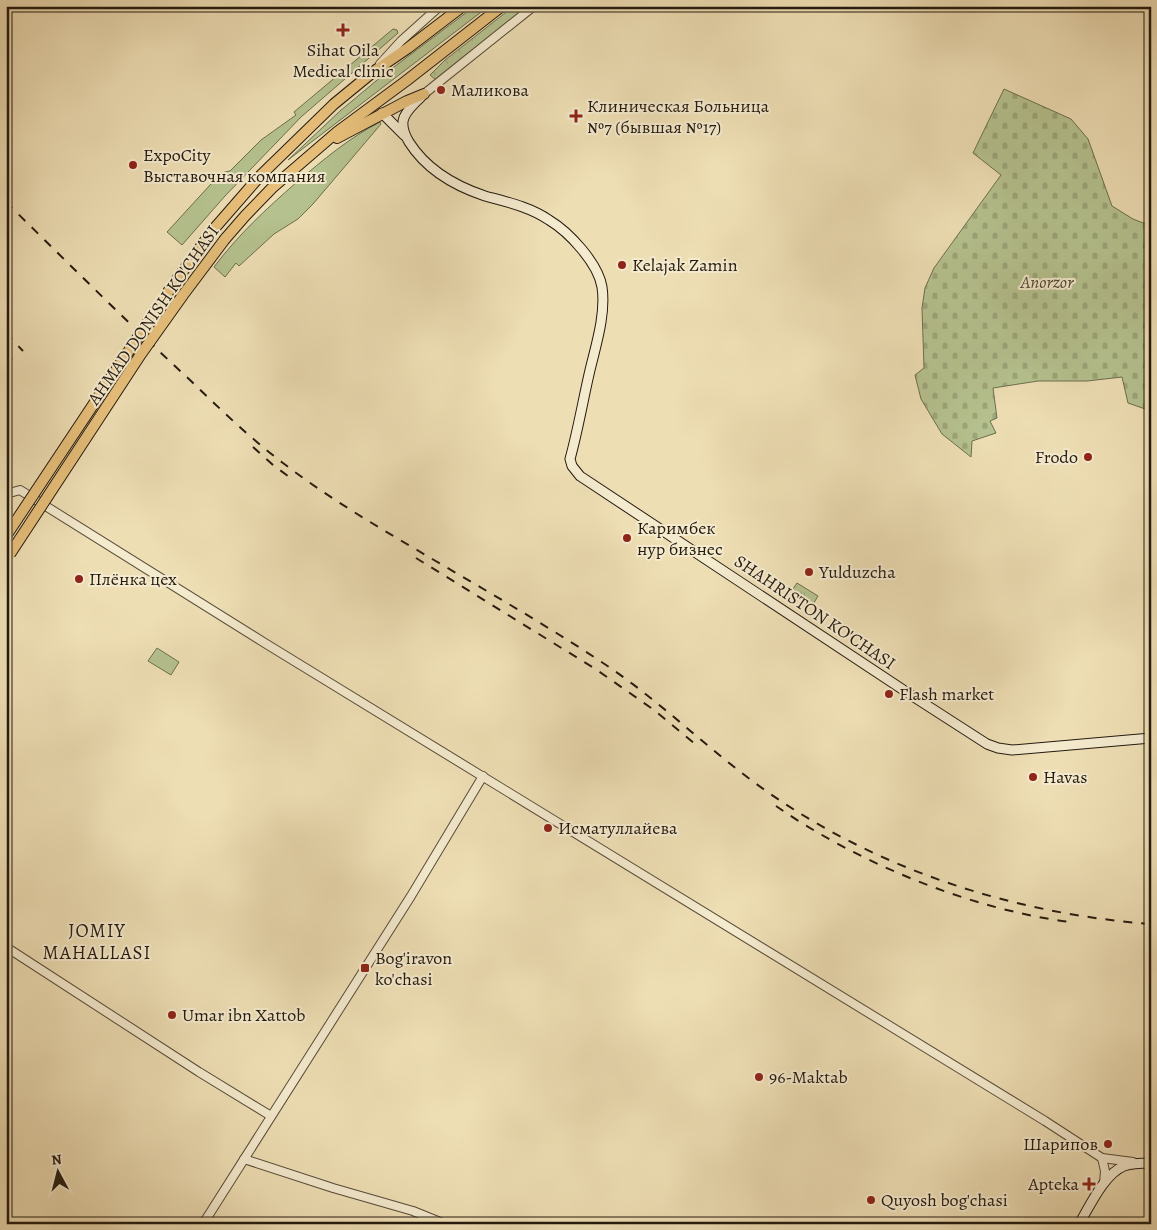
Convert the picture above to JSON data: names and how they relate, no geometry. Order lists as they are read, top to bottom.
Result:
{
  "streets": {
    "main road": ["AHMAD DONISH KO'CHASI", "SHAHRISTON KO'CHASI"]
  },
  "districts": ["JOMIY MAHALLASI"],
  "parks": ["Anorzor"],
  "places": {
    "health": ["Sihat Oila Medical clinic", "Клиническая Больница №7 (бывшая №17)", "Apteka"],
    "other": [
      "Маликова",
      "ExpoCity Выставочная компания",
      "Kelajak Zamin",
      "Frodo",
      "Каримбек нур бизнес",
      "Yulduzcha",
      "Плёнка цех",
      "Flash market",
      "Havas",
      "Исматуллайева",
      "Umar ibn Xattob",
      "96-Maktab",
      "Шарипов",
      "Quyosh bog'chasi"
    ],
    "transit": ["Bog'iravon ko'chasi"]
  },
  "north": "top"
}
